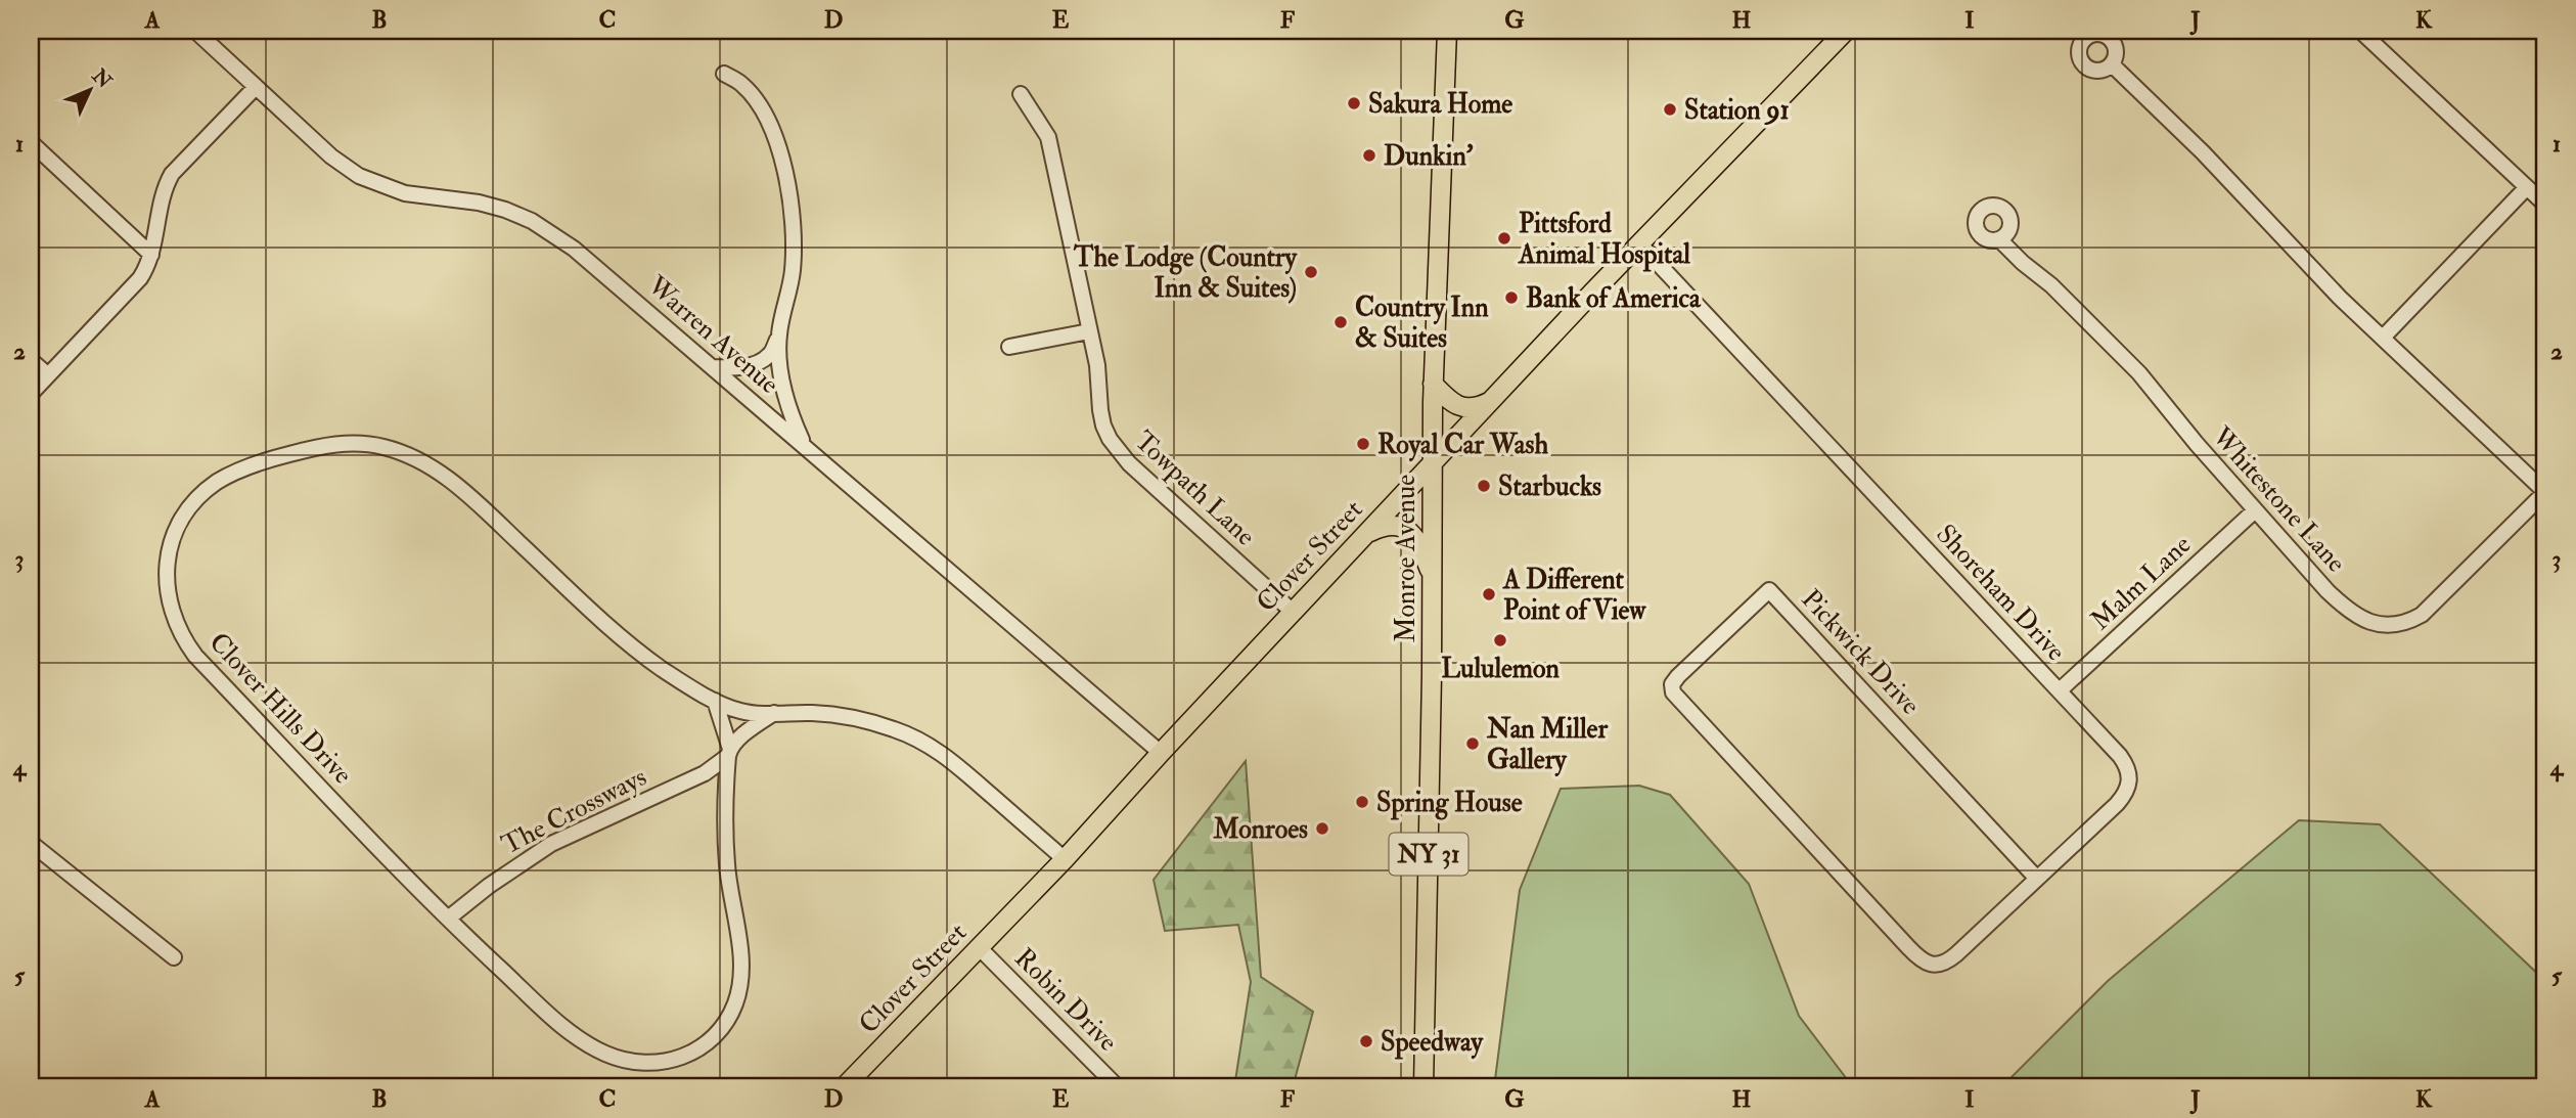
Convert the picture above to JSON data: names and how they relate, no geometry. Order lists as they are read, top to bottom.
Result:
{
  "streets": {
    "main road": ["Clover Street", "Monroe Avenue", "NY 31"],
    "street": [
      "Warren Avenue",
      "Towpath Lane",
      "Whitestone Lane",
      "Malm Lane",
      "Shoreham Drive",
      "Pickwick Drive",
      "Clover Hills Drive",
      "The Crossways",
      "Robin Drive"
    ]
  },
  "crossings": [
    ["Warren Avenue", "Clover Street"],
    ["Towpath Lane", "Clover Street"],
    ["Whitestone Lane", "Malm Lane"],
    ["Clover Street", "Monroe Avenue"],
    ["Clover Street", "Shoreham Drive"],
    ["Clover Street", "Clover Hills Drive"],
    ["Clover Street", "Robin Drive"],
    ["Malm Lane", "Shoreham Drive"],
    ["Shoreham Drive", "Pickwick Drive"],
    ["Clover Hills Drive", "The Crossways"]
  ],
  "places": [
    "Sakura Home",
    "Station 91",
    "Dunkin'",
    "Pittsford Animal Hospital",
    "The Lodge (Country Inn & Suites)",
    "Bank of America",
    "Country Inn & Suites",
    "Royal Car Wash",
    "Starbucks",
    "A Different Point of View",
    "Lululemon",
    "Nan Miller Gallery",
    "Spring House",
    "Monroes",
    "Speedway"
  ],
  "north": "top right",
  "grid": {
    "columns": [
      "A",
      "B",
      "C",
      "D",
      "E",
      "F",
      "G",
      "H",
      "I",
      "J",
      "K"
    ],
    "rows": [
      "1",
      "2",
      "3",
      "4",
      "5"
    ]
  }
}
